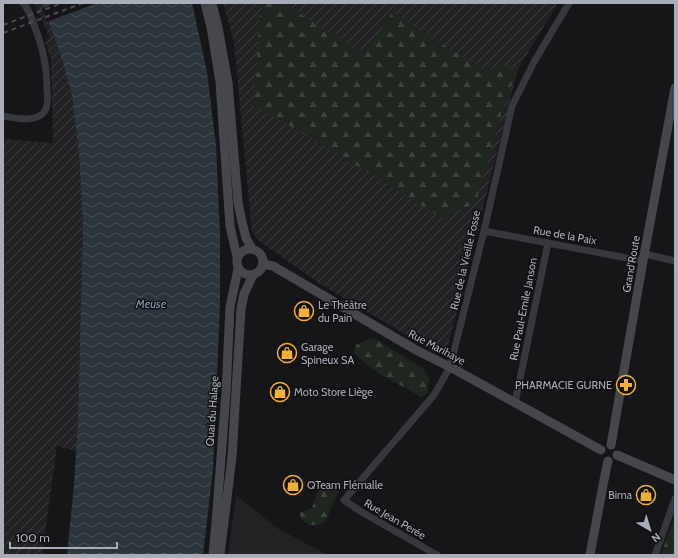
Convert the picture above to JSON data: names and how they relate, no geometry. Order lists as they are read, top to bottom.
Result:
{
  "streets": {
    "main road": ["Grand'Route", "Rue Marihaye", "Quai du Halage"],
    "street": [
      "Rue de la Paix",
      "Rue de la Vieille Fosse",
      "Rue Paul-Emile Janson",
      "Rue Jean Perée"
    ]
  },
  "crossings": [
    ["Rue de la Paix", "Rue de la Vieille Fosse"],
    ["Rue de la Paix", "Grand'Route"],
    ["Rue de la Paix", "Rue Paul-Emile Janson"],
    ["Rue de la Vieille Fosse", "Rue Marihaye"],
    ["Rue de la Vieille Fosse", "Rue Jean Perée"],
    ["Grand'Route", "Rue Marihaye"],
    ["Rue Paul-Emile Janson", "Rue Marihaye"],
    ["Rue Marihaye", "Quai du Halage"]
  ],
  "water": ["Meuse"],
  "places": {
    "shop": [
      "Le Théâtre du Pain",
      "Garage Spineux SA",
      "Moto Store Liège",
      "QTeam Flémalle",
      "Bima"
    ],
    "pharmacy": ["PHARMACIE GURNE"]
  },
  "scale_bar": "100 m",
  "north": "bottom right"
}
